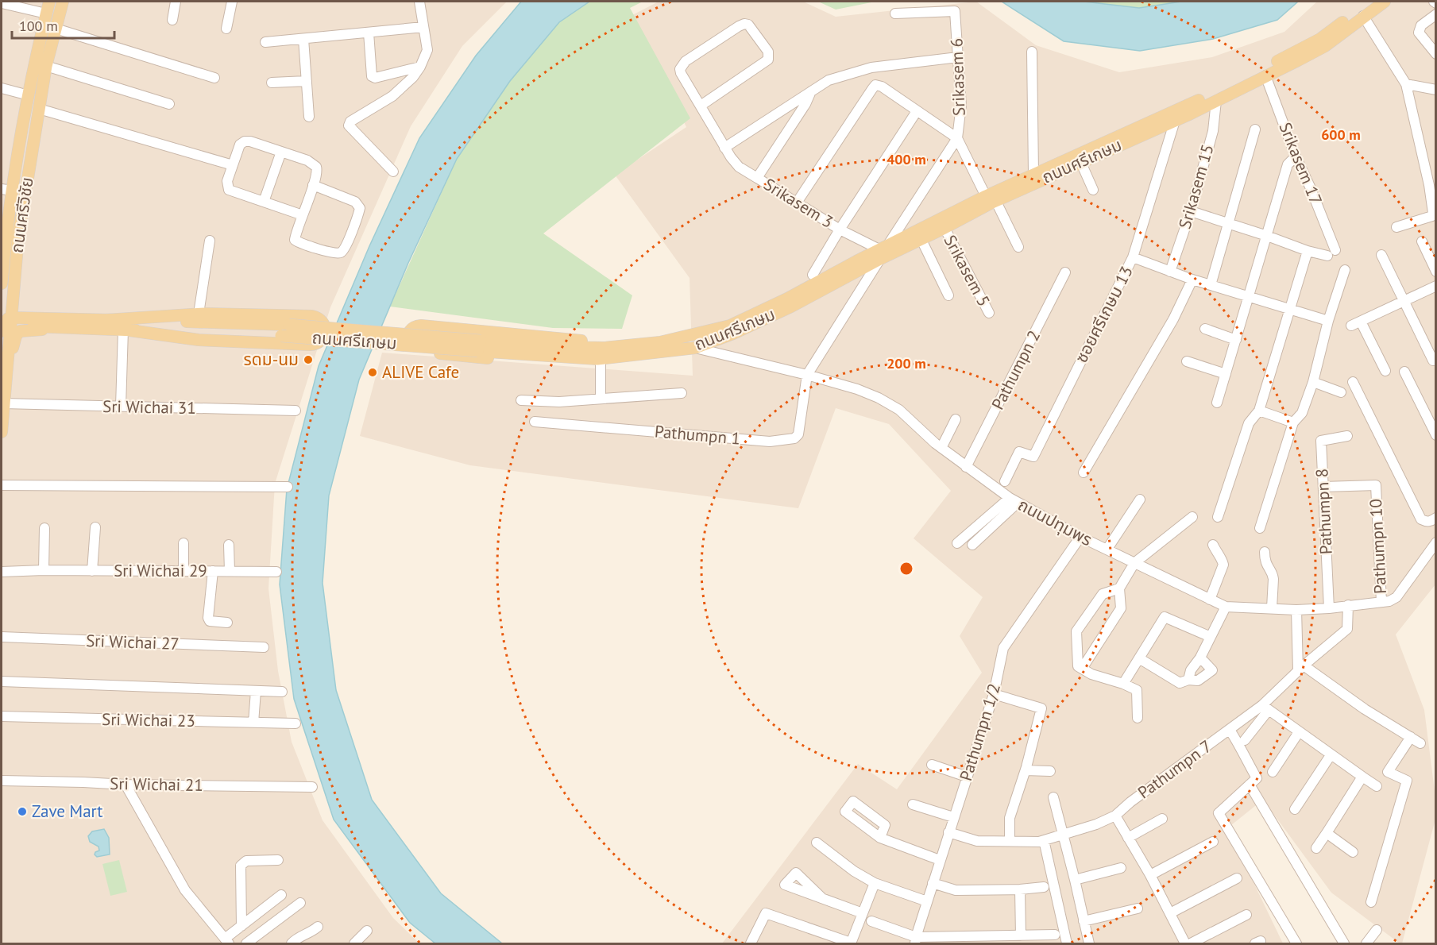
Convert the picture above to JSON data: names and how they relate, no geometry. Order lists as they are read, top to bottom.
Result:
{
  "streets": {
    "main road": ["ถนนศรีเกษม", "ถนนศรีวิชัย"],
    "street": [
      "Srikasem 6",
      "Srikasem 17",
      "Srikasem 15",
      "Srikasem 3",
      "Srikasem 5",
      "ซอยศรีเกษม 13",
      "Pathumpn 2",
      "Sri Wichai 31",
      "Pathumpn 1",
      "Pathumpn 8",
      "ถนนปทุมพร",
      "Pathumpn 10",
      "Sri Wichai 29",
      "Sri Wichai 27",
      "Sri Wichai 23",
      "Pathumpn 1/2",
      "Pathumpn 7",
      "Sri Wichai 21"
    ]
  },
  "crossings": [
    ["Srikasem 6", "ถนนศรีเกษม"],
    ["ถนนศรีเกษม", "Srikasem 17"],
    ["ถนนศรีเกษม", "Srikasem 15"],
    ["ถนนศรีเกษม", "Srikasem 3"],
    ["ถนนศรีเกษม", "ถนนศรีวิชัย"],
    ["ถนนศรีเกษม", "Srikasem 5"],
    ["ถนนศรีเกษม", "ซอยศรีเกษม 13"],
    ["ถนนศรีเกษม", "ถนนปทุมพร"],
    ["ถนนศรีวิชัย", "Sri Wichai 31"],
    ["Pathumpn 2", "ถนนปทุมพร"],
    ["Pathumpn 1", "ถนนปทุมพร"],
    ["Pathumpn 8", "ถนนปทุมพร"],
    ["Pathumpn 8", "Pathumpn 10"],
    ["ถนนปทุมพร", "Pathumpn 10"],
    ["ถนนปทุมพร", "Pathumpn 1/2"],
    ["ถนนปทุมพร", "Pathumpn 7"],
    ["Pathumpn 1/2", "Pathumpn 7"]
  ],
  "places": ["รดม-นม", "ALIVE Cafe", "Zave Mart"],
  "scale_bar": "100 m",
  "rings": ["600 m", "400 m", "200 m"]
}
